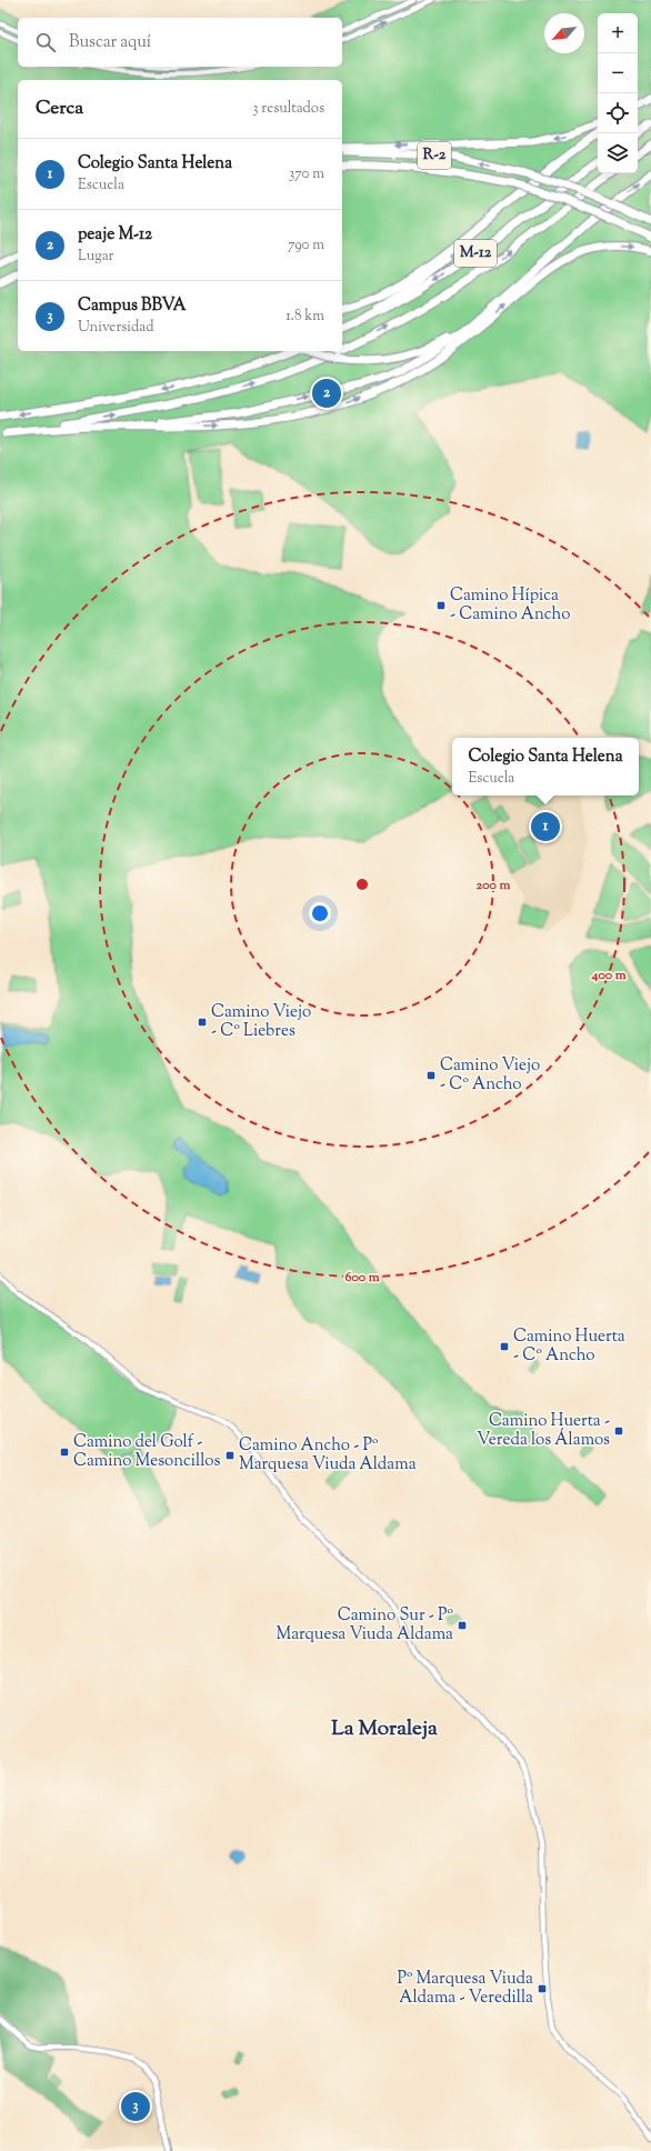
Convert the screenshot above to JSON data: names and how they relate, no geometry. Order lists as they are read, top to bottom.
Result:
{
  "streets": {
    "highway": ["R-2", "M-12"]
  },
  "districts": ["La Moraleja"],
  "places": {
    "transit": [
      "Camino Hípica - Camino Ancho",
      "Camino Viejo - Cº Liebres",
      "Camino Viejo - Cº Ancho",
      "Camino Huerta - Cº Ancho",
      "Camino Huerta - Vereda los Álamos",
      "Camino del Golf - Camino Mesoncillos",
      "Camino Ancho - Pº Marquesa Viuda Aldama",
      "Camino Sur - Pº Marquesa Viuda Aldama",
      "Pº Marquesa Viuda Aldama - Veredilla"
    ]
  },
  "north": "bottom left",
  "page": {
    "map_buttons": ["+", "−"],
    "search": "Buscar aquí",
    "heading": ["Cerca", "3 resultados"],
    "list": [
      {
        "mark": "1",
        "name": "Colegio Santa Helena",
        "note": "Escuela",
        "value": "370 m"
      },
      {
        "mark": "2",
        "name": "peaje M-12",
        "note": "Lugar",
        "value": "790 m"
      },
      {
        "mark": "3",
        "name": "Campus BBVA",
        "note": "Universidad",
        "value": "1.8 km"
      }
    ],
    "pins": ["2", "1", "3"],
    "popup": ["Colegio Santa Helena", "Escuela"]
  },
  "rings": ["200 m", "400 m", "600 m"]
}
